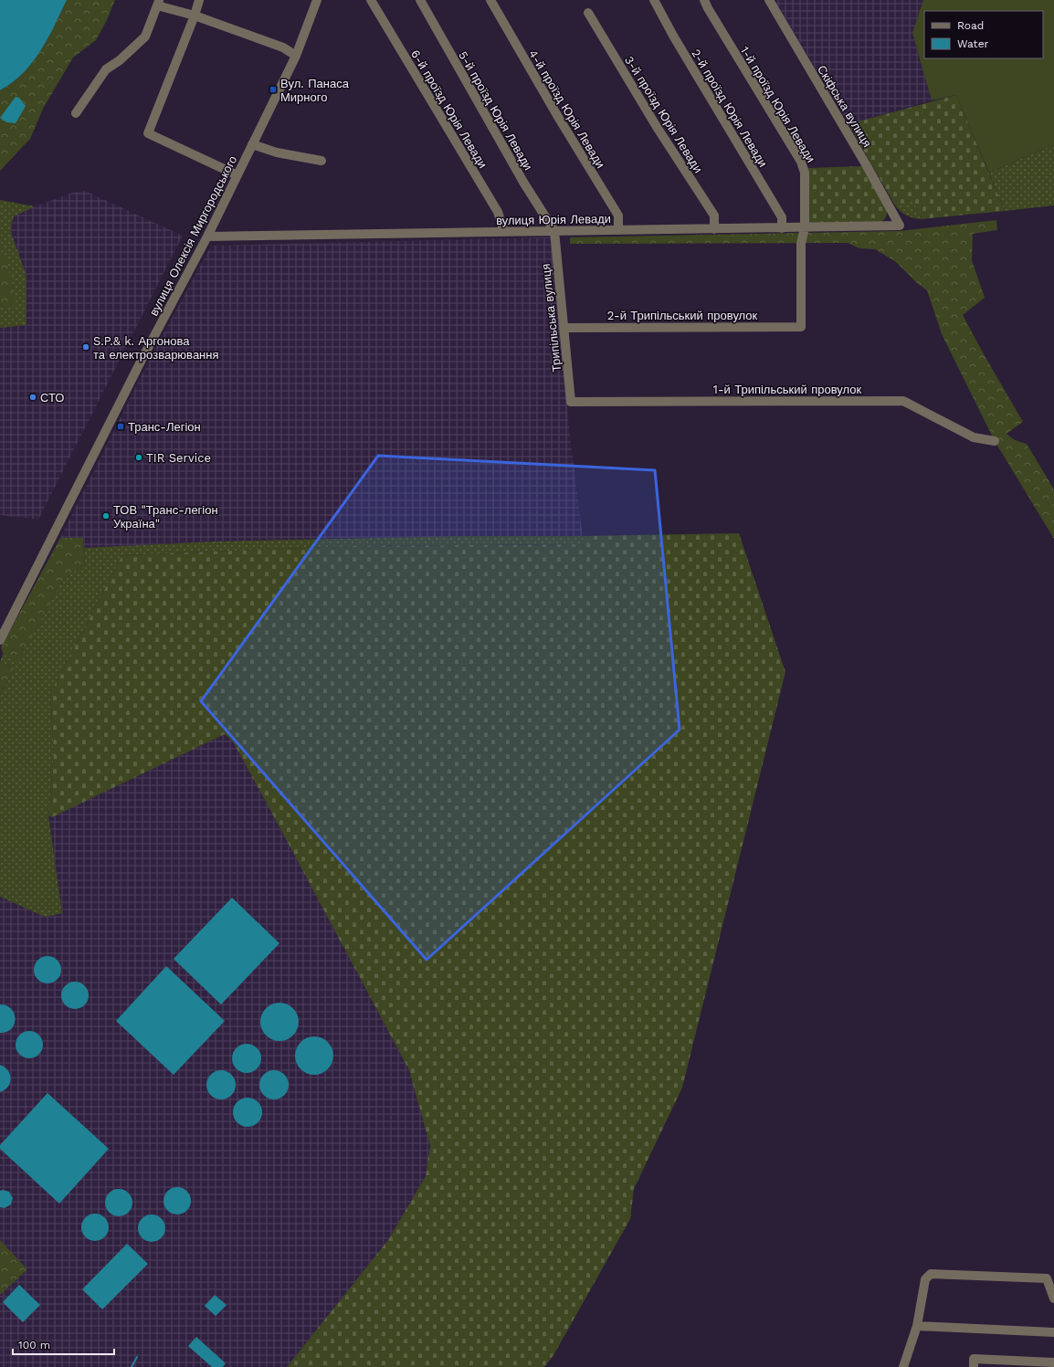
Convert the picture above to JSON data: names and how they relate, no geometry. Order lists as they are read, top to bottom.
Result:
{
  "streets": {
    "street": [
      "1-й проїзд Юрія Левади",
      "Скіфська вулиця",
      "2-й проїзд Юрія Левади",
      "6-й проїзд Юрія Левади",
      "4-й проїзд Юрія Левади",
      "5-й проїзд Юрія Левади",
      "3-й проїзд Юрія Левади",
      "вулиця Юрія Левади",
      "вулиця Олексія Миргородського",
      "2-й Трипільський провулок",
      "Трипільська вулиця",
      "1-й Трипільський провулок"
    ]
  },
  "crossings": [
    ["1-й проїзд Юрія Левади", "вулиця Юрія Левади"],
    ["1-й проїзд Юрія Левади", "2-й Трипільський провулок"],
    ["Скіфська вулиця", "вулиця Юрія Левади"],
    ["2-й проїзд Юрія Левади", "вулиця Юрія Левади"],
    ["6-й проїзд Юрія Левади", "вулиця Юрія Левади"],
    ["4-й проїзд Юрія Левади", "вулиця Юрія Левади"],
    ["5-й проїзд Юрія Левади", "вулиця Юрія Левади"],
    ["5-й проїзд Юрія Левади", "Трипільська вулиця"],
    ["3-й проїзд Юрія Левади", "вулиця Юрія Левади"],
    ["вулиця Юрія Левади", "вулиця Олексія Миргородського"],
    ["вулиця Юрія Левади", "Трипільська вулиця"],
    ["2-й Трипільський провулок", "Трипільська вулиця"],
    ["Трипільська вулиця", "1-й Трипільський провулок"]
  ],
  "places": {
    "transit": ["Вул. Панаса Мирного", "Транс-Легіон"],
    "other": [
      "S.P.& k. Аргонова та електрозварювання",
      "СТО",
      "TIR Service",
      "ТОВ \"Транс-легіон Україна\""
    ]
  },
  "legend": ["Road", "Water"],
  "scale_bar": "100 m"
}
